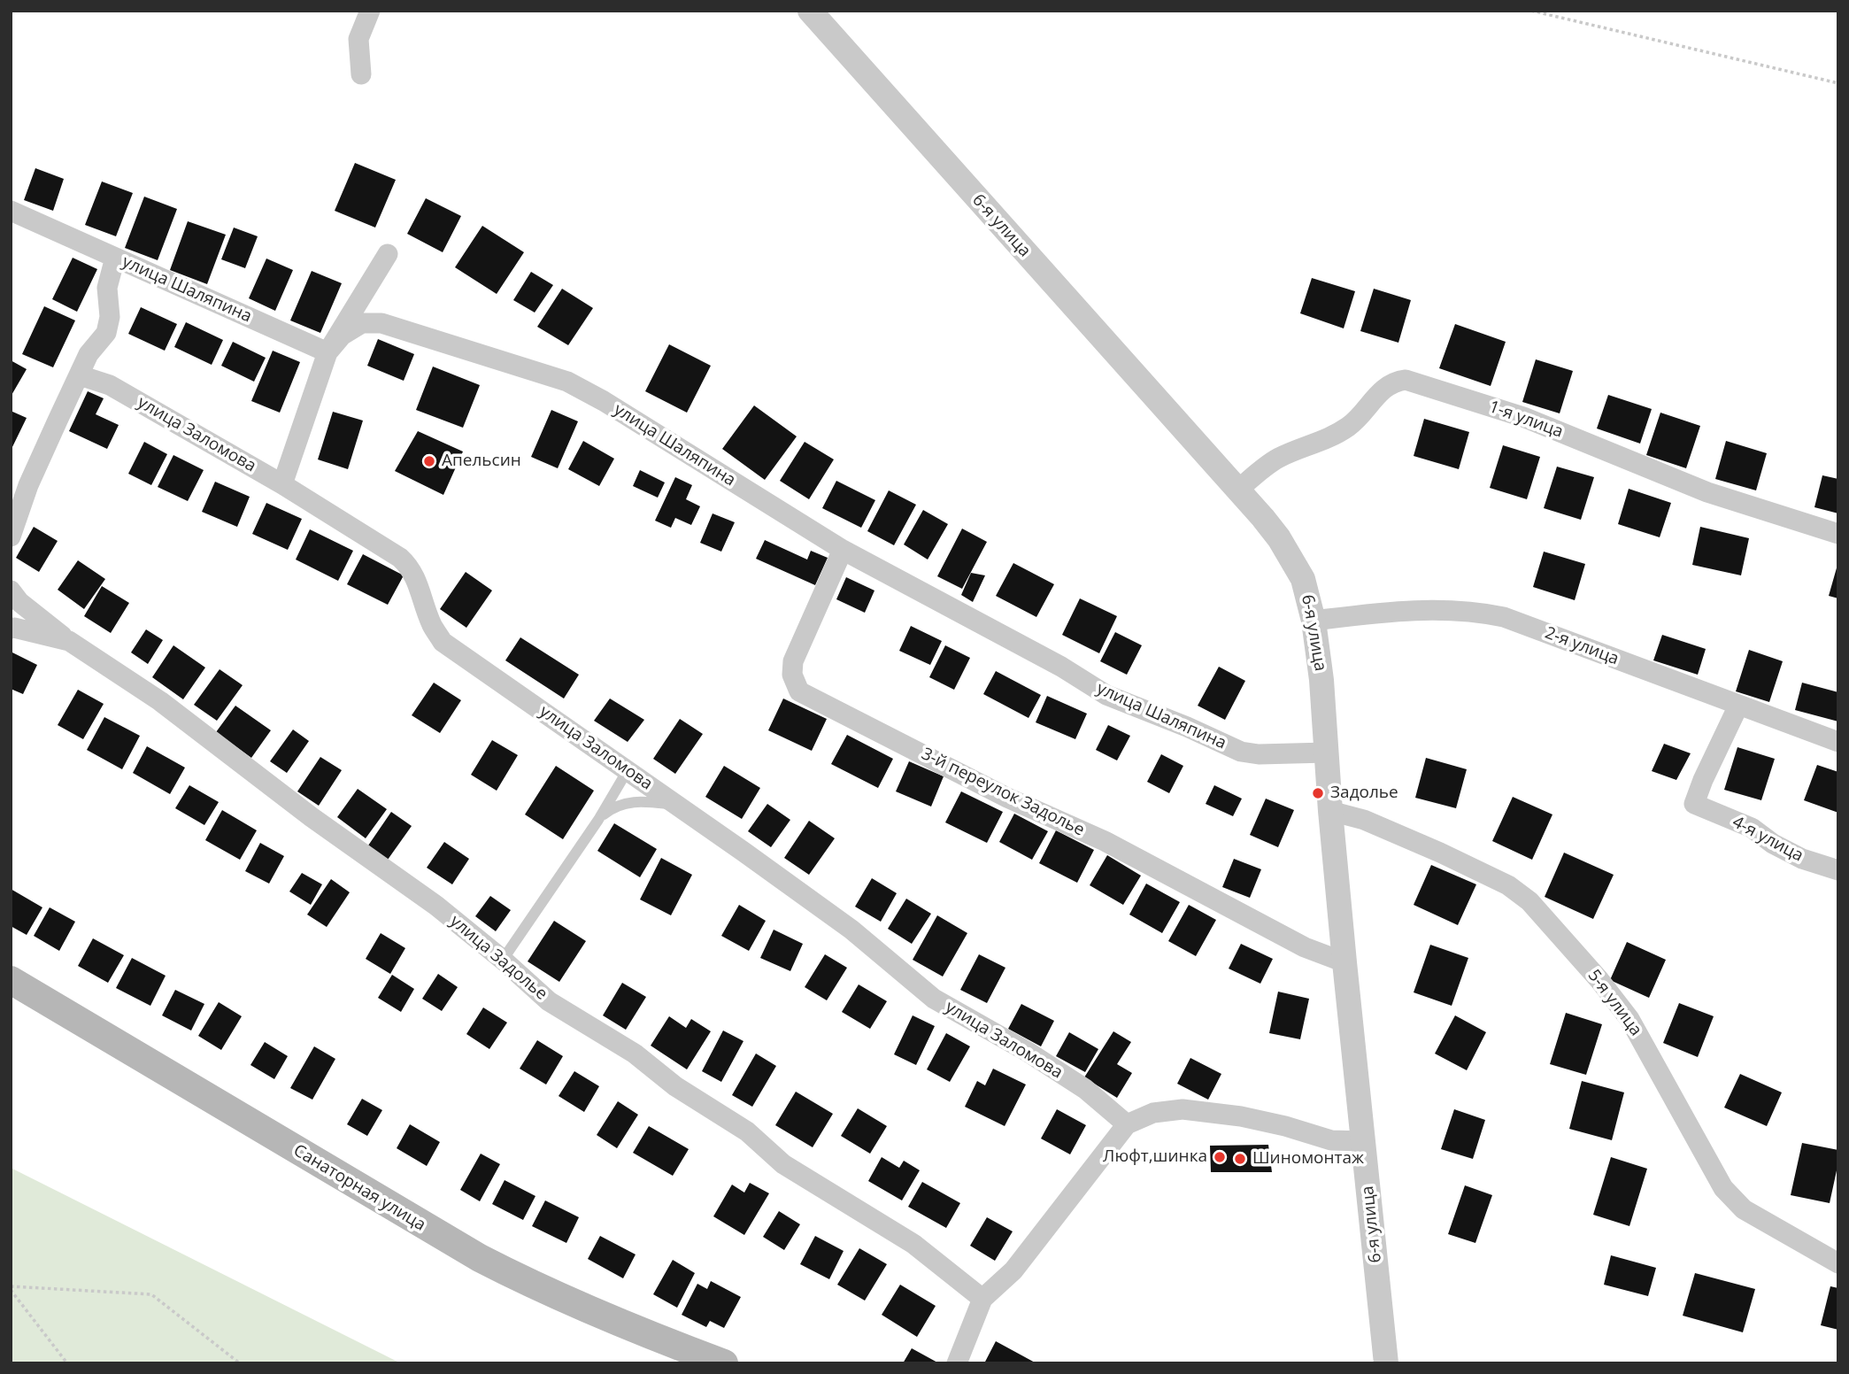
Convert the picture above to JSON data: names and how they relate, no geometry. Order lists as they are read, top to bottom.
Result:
{
  "streets": {
    "main road": ["Санаторная улица"],
    "street": [
      "6-я улица",
      "улица Шаляпина",
      "1-я улица",
      "улица Заломова",
      "2-я улица",
      "3-й переулок Задолье",
      "4-я улица",
      "улица Задолье",
      "5-я улица"
    ]
  },
  "crossings": [
    ["6-я улица", "улица Шаляпина"],
    ["6-я улица", "1-я улица"],
    ["6-я улица", "2-я улица"],
    ["6-я улица", "3-й переулок Задолье"],
    ["6-я улица", "5-я улица"],
    ["улица Шаляпина", "3-й переулок Задолье"],
    ["2-я улица", "4-я улица"]
  ],
  "places": [
    "Апельсин",
    "Задолье",
    "Люфт,шинка",
    "Шиномонтаж"
  ]
}
